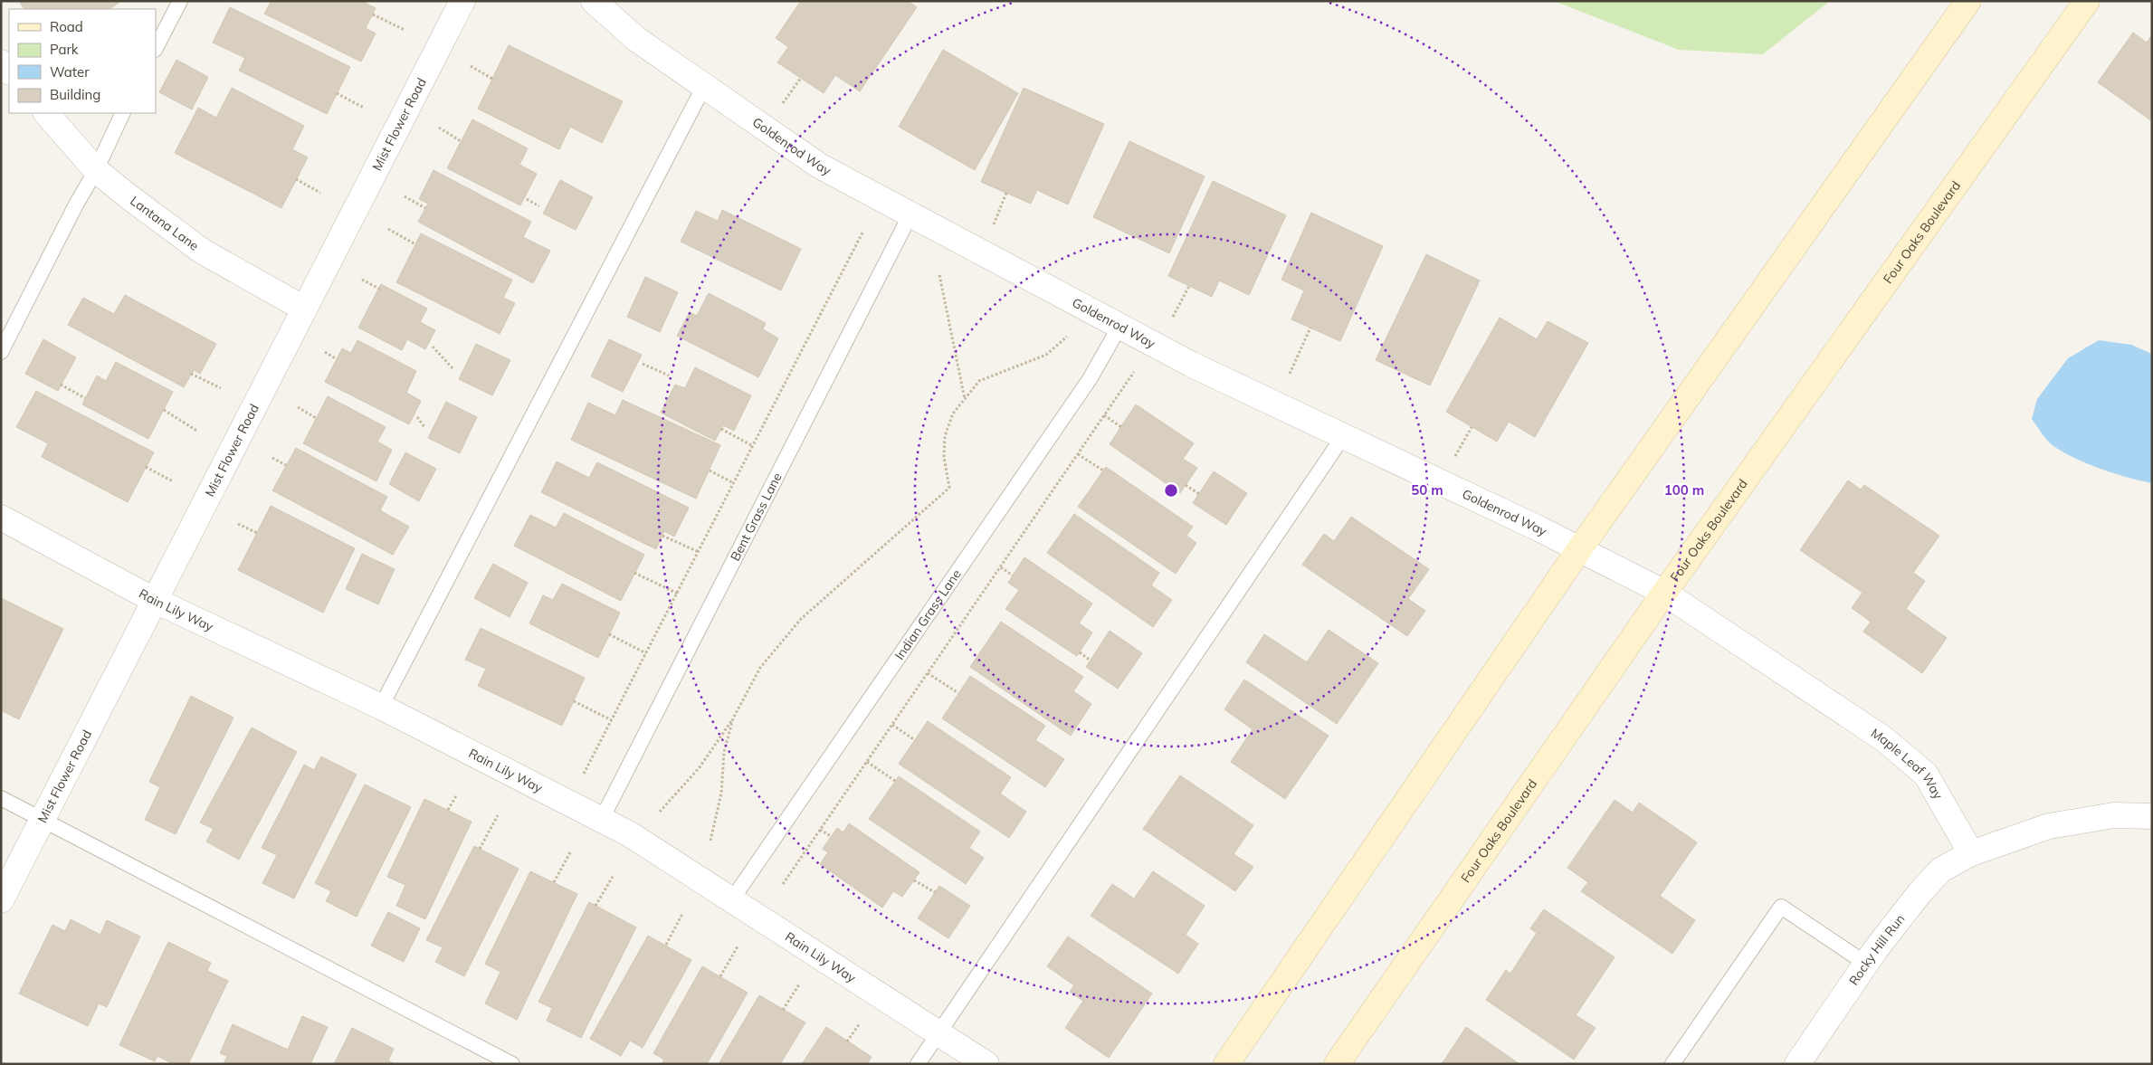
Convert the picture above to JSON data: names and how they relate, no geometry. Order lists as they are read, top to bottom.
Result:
{
  "streets": {
    "street": [
      "Mist Flower Road",
      "Goldenrod Way",
      "Lantana Lane",
      "Four Oaks Boulevard",
      "Rain Lily Way",
      "Maple Leaf Way",
      "Rocky Hill Run"
    ],
    "lane": ["Bent Grass Lane", "Indian Grass Lane"]
  },
  "crossings": [
    ["Mist Flower Road", "Lantana Lane"],
    ["Mist Flower Road", "Rain Lily Way"],
    ["Goldenrod Way", "Four Oaks Boulevard"],
    ["Goldenrod Way", "Bent Grass Lane"],
    ["Goldenrod Way", "Indian Grass Lane"],
    ["Goldenrod Way", "Maple Leaf Way"],
    ["Four Oaks Boulevard", "Maple Leaf Way"],
    ["Bent Grass Lane", "Rain Lily Way"],
    ["Rain Lily Way", "Indian Grass Lane"],
    ["Maple Leaf Way", "Rocky Hill Run"]
  ],
  "legend": [
    "Road",
    "Park",
    "Water",
    "Building"
  ],
  "rings": ["50 m", "100 m"]
}
